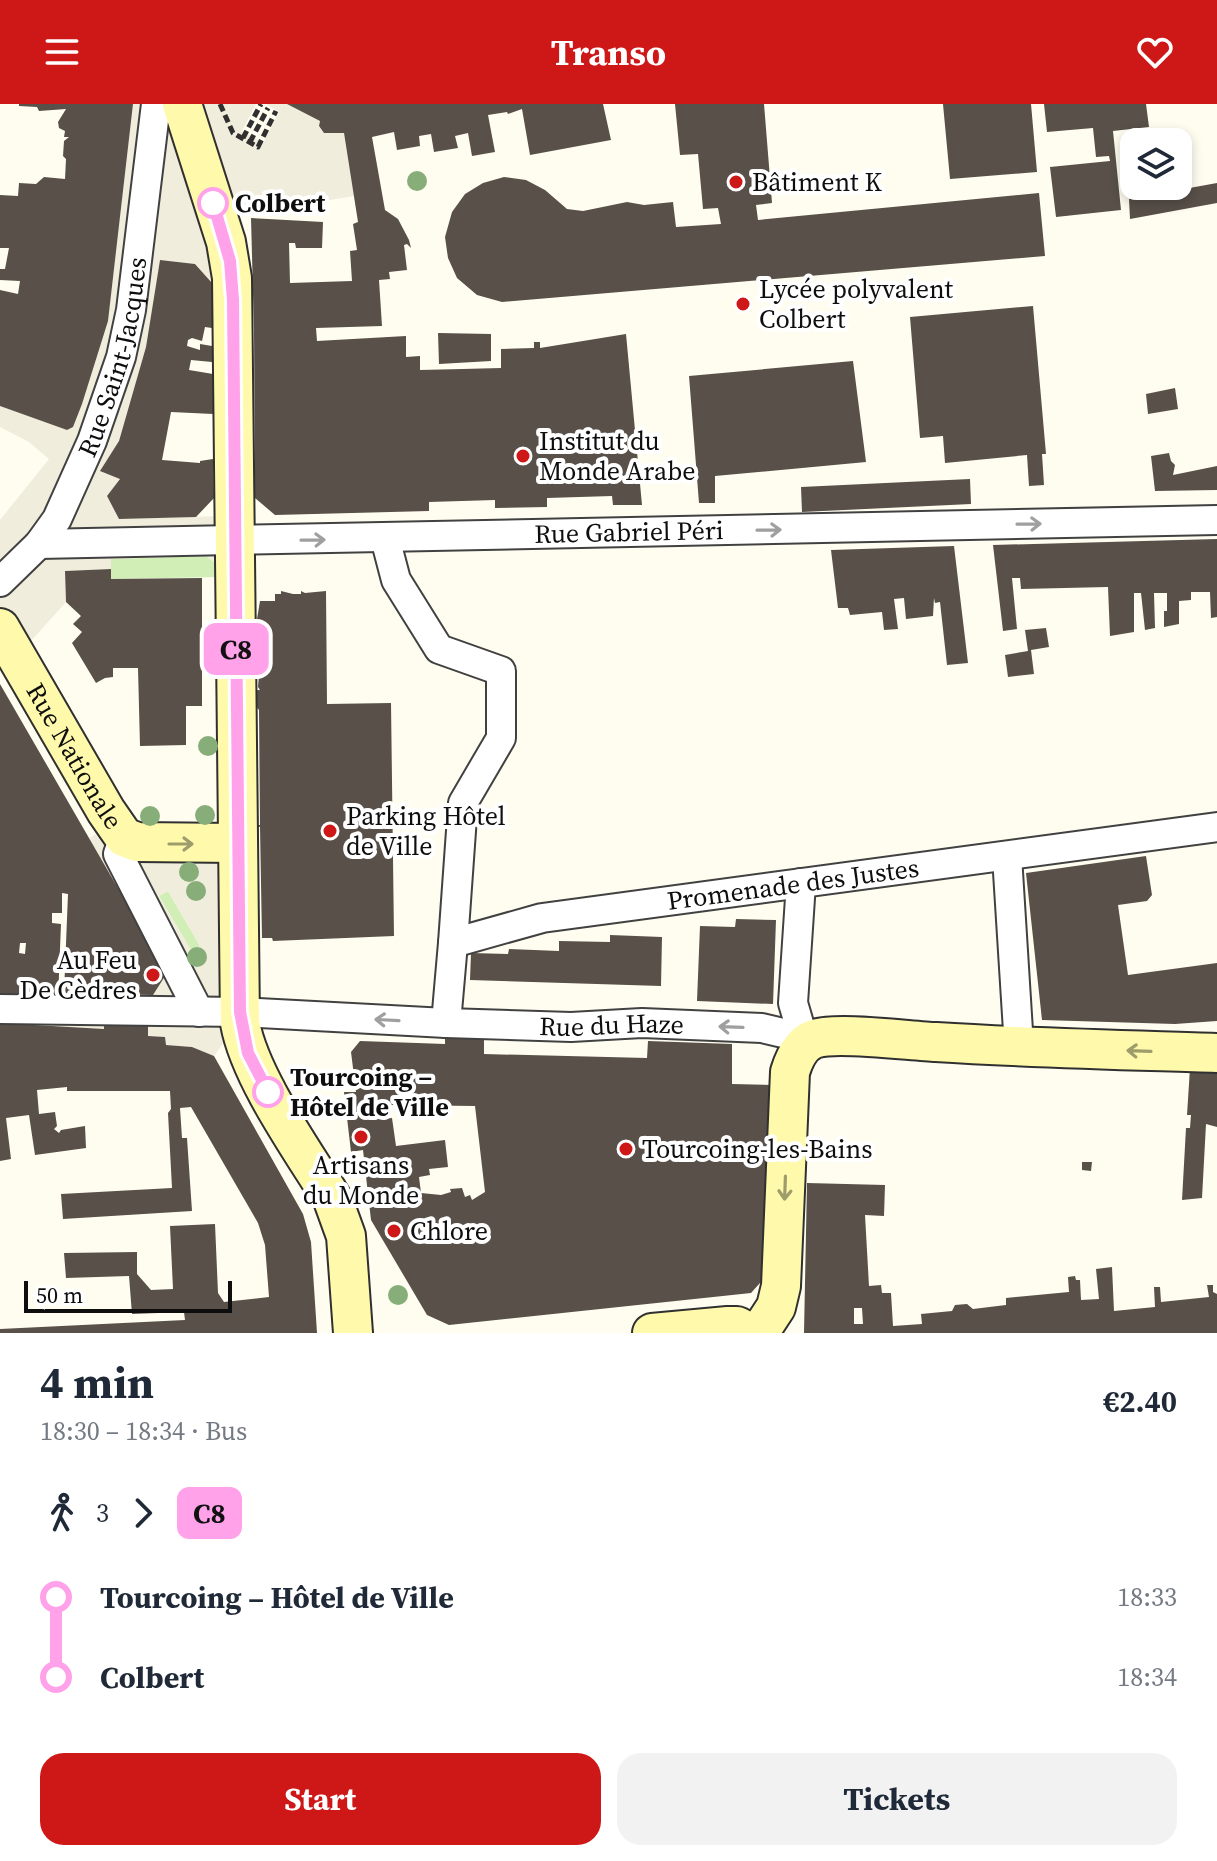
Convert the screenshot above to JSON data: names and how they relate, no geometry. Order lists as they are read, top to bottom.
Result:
{
  "streets": {
    "main road": ["Rue Nationale"],
    "street": [
      "Rue Saint-Jacques",
      "Rue Gabriel Péri",
      "Promenade des Justes",
      "Rue du Haze"
    ]
  },
  "crossings": [
    ["Rue Saint-Jacques", "Rue Gabriel Péri"]
  ],
  "one_way": ["Rue Gabriel Péri", "Rue du Haze"],
  "places": [
    "Bâtiment K",
    "Colbert",
    "Lycée polyvalent Colbert",
    "Institut du Monde Arabe",
    "Parking Hôtel de Ville",
    "Au Feu De Cèdres",
    "Tourcoing – Hôtel de Ville",
    "Artisans du Monde",
    "Tourcoing-les-Bains",
    "Chlore"
  ],
  "lines": ["bus line C8"],
  "scale_bar": "50 m",
  "page": {
    "header": "Transo",
    "on_map": "C8",
    "scale": "50 m",
    "heading": ["4 min", "18:30 – 18:34 · Bus", "€2.40"],
    "legs": ["3", "C8"],
    "list": [
      {
        "name": "Tourcoing – Hôtel de Ville",
        "value": "18:33"
      },
      {
        "name": "Colbert",
        "value": "18:34"
      }
    ],
    "buttons": ["Start", "Tickets"]
  }
}
